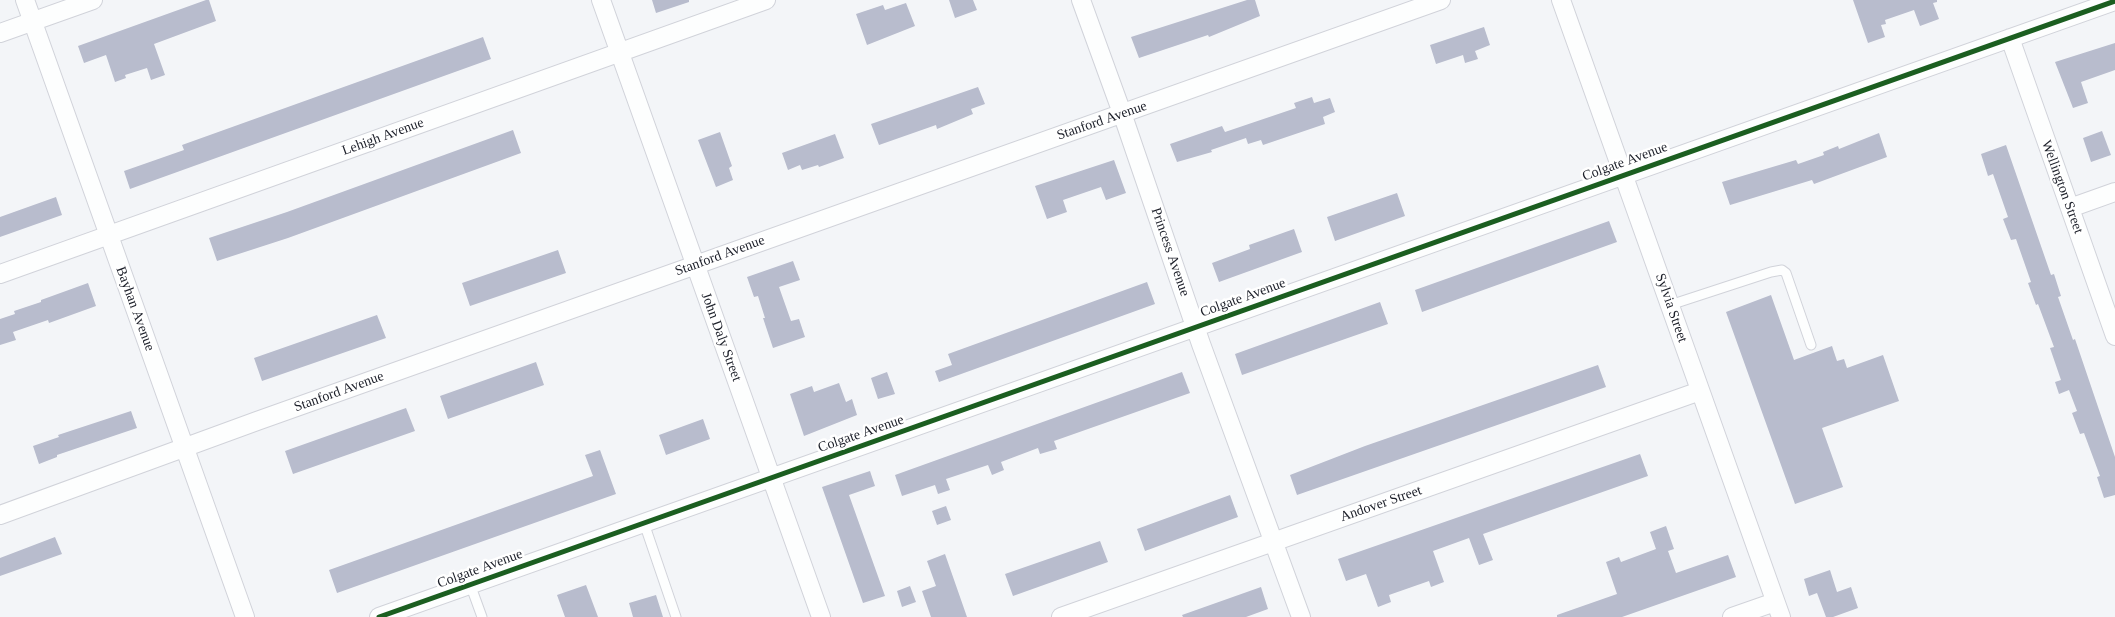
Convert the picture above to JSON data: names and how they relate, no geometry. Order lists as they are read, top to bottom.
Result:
{
  "streets": {
    "street": [
      "Stanford Avenue",
      "Lehigh Avenue",
      "Colgate Avenue",
      "Wellington Street",
      "Princess Avenue",
      "Sylvia Street",
      "Bayhan Avenue",
      "John Daly Street",
      "Andover Street"
    ]
  },
  "crossings": [
    ["Stanford Avenue", "Princess Avenue"],
    ["Stanford Avenue", "Bayhan Avenue"],
    ["Stanford Avenue", "John Daly Street"],
    ["Lehigh Avenue", "Bayhan Avenue"],
    ["Lehigh Avenue", "John Daly Street"],
    ["Colgate Avenue", "Wellington Street"],
    ["Colgate Avenue", "Princess Avenue"],
    ["Colgate Avenue", "Sylvia Street"],
    ["Colgate Avenue", "John Daly Street"],
    ["Princess Avenue", "Andover Street"],
    ["Sylvia Street", "Andover Street"]
  ]
}
